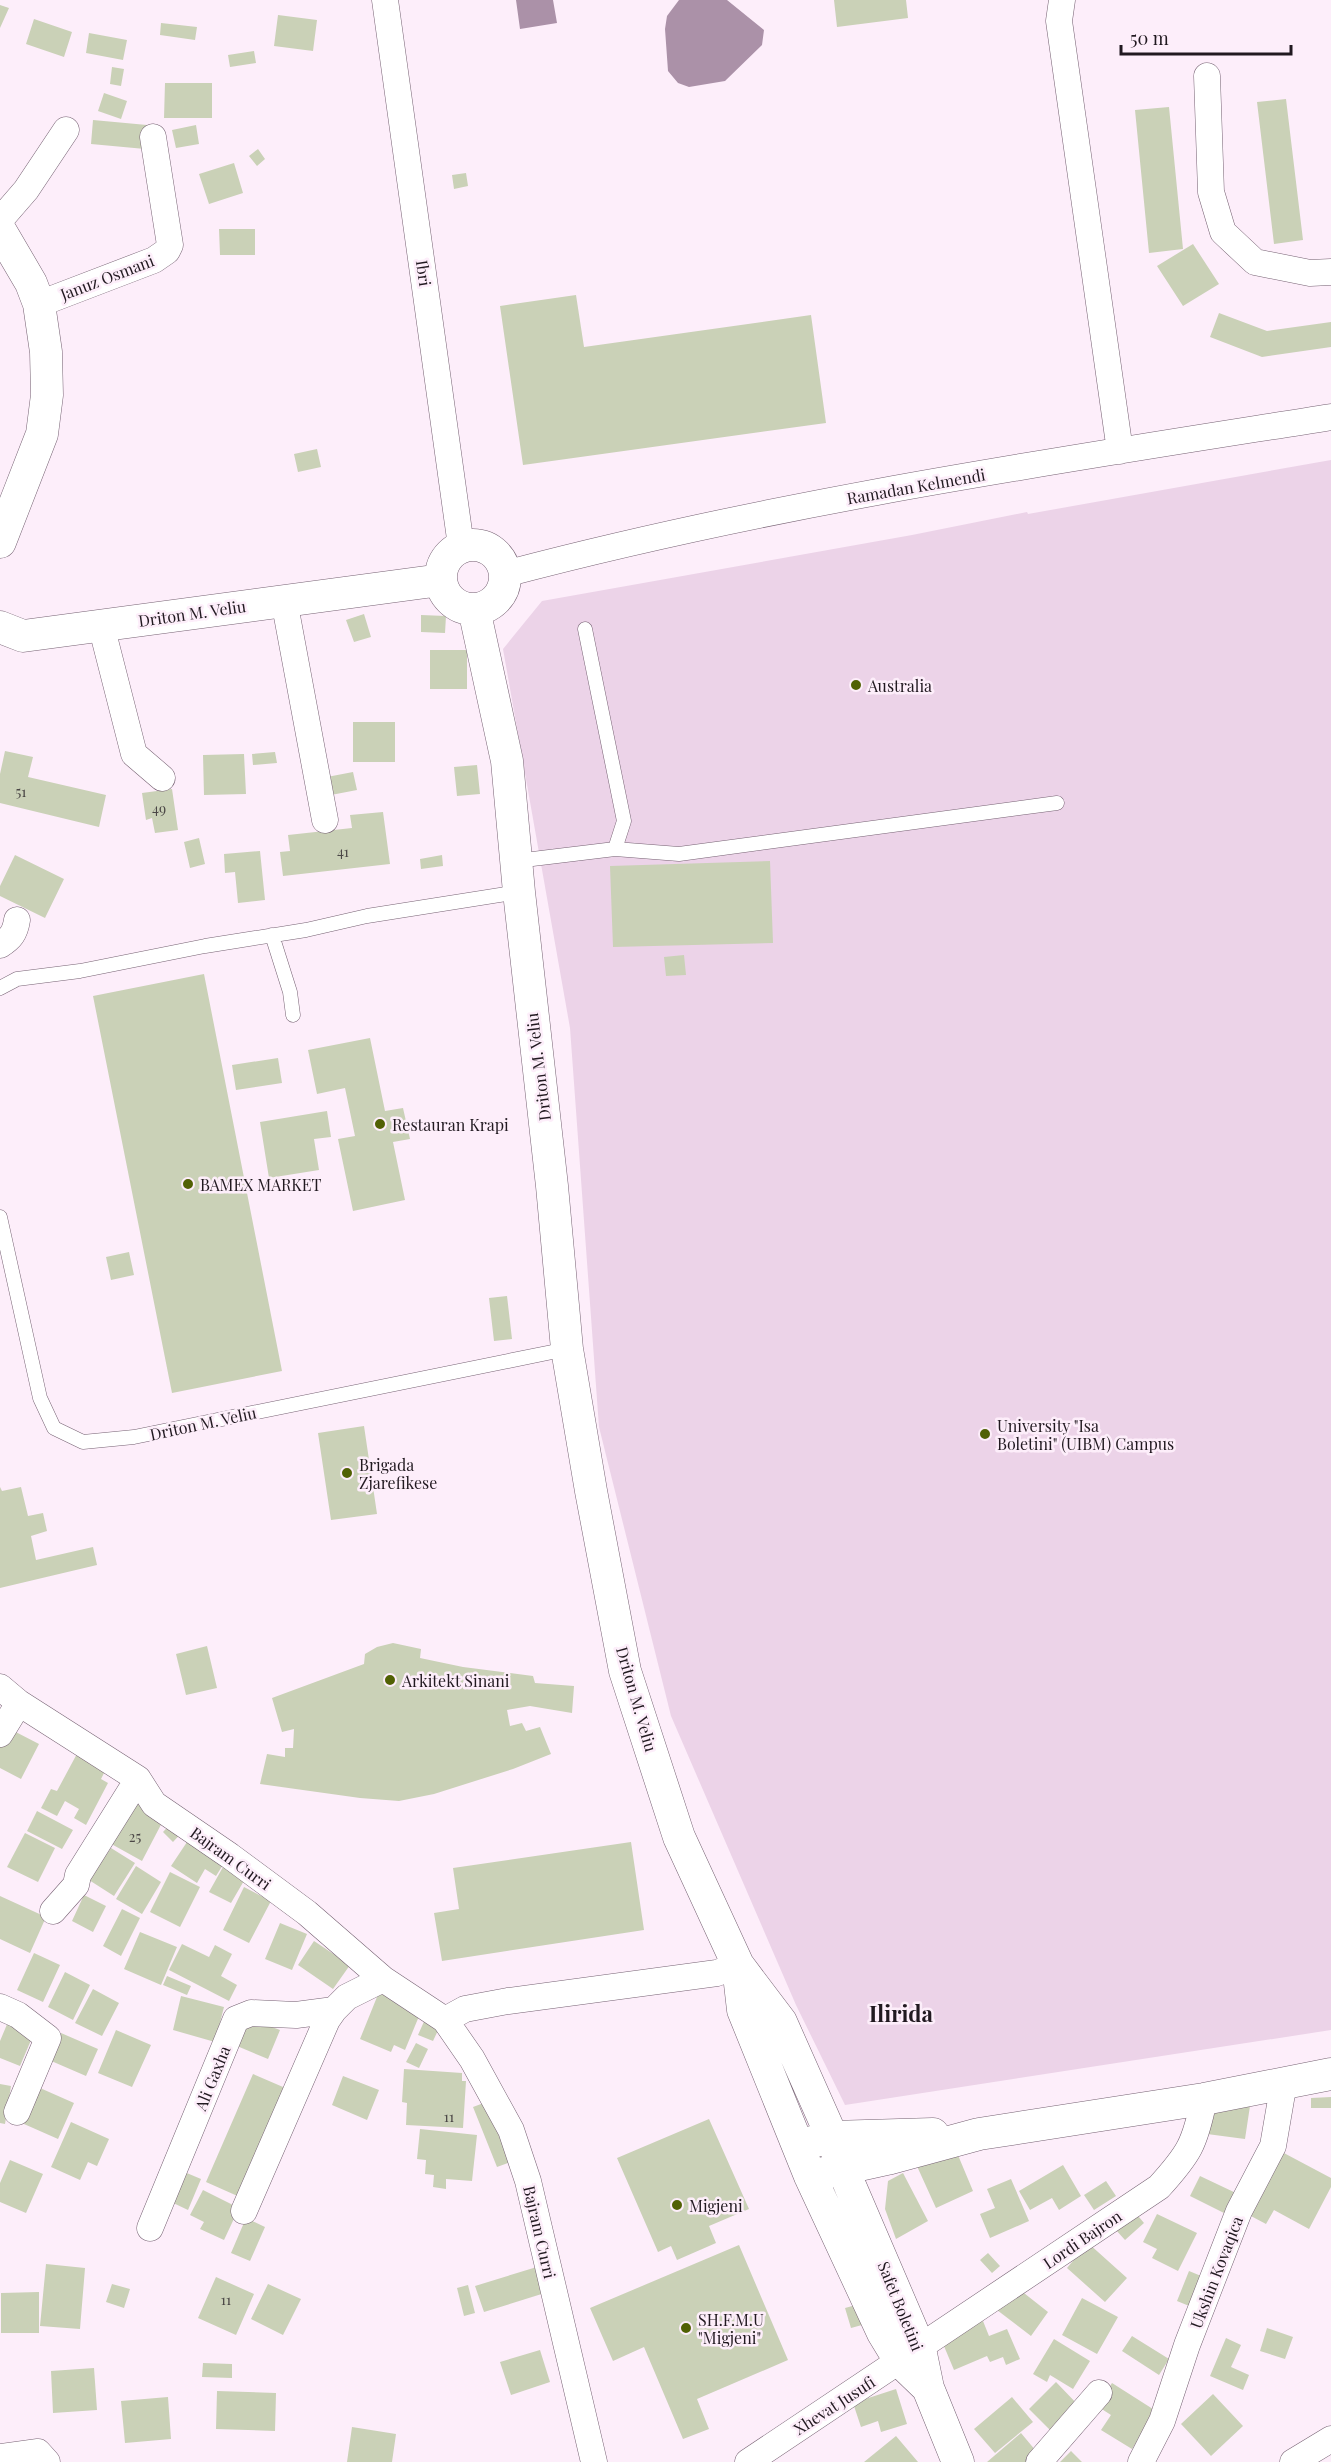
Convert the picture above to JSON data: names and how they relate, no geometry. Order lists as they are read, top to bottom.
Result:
{
  "streets": {
    "street": [
      "Ibri",
      "Januz Osmani",
      "Ramadan Kelmendi",
      "Driton M. Veliu",
      "Bajram Curri",
      "Ali Gaxha",
      "Lordi Bajron",
      "Ukshin Kovaqica",
      "Safet Boletini",
      "Xhevat Jusufi"
    ]
  },
  "crossings": [
    ["Ibri", "Ramadan Kelmendi"],
    ["Ibri", "Driton M. Veliu"],
    ["Ramadan Kelmendi", "Driton M. Veliu"],
    ["Driton M. Veliu", "Safet Boletini"],
    ["Lordi Bajron", "Safet Boletini"],
    ["Lordi Bajron", "Xhevat Jusufi"],
    ["Safet Boletini", "Xhevat Jusufi"]
  ],
  "districts": ["Ilirida"],
  "places": [
    "Australia",
    "Restauran Krapi",
    "BAMEX MARKET",
    "University \"Isa Boletini\" (UIBM) Campus",
    "Brigada Zjarefikese",
    "Arkitekt Sinani",
    "Migjeni",
    "SH.F.M.U \"Migjeni\""
  ],
  "house_numbers": [
    "51",
    "49",
    "41",
    "25",
    "11",
    "11"
  ],
  "scale_bar": "50 m"
}
